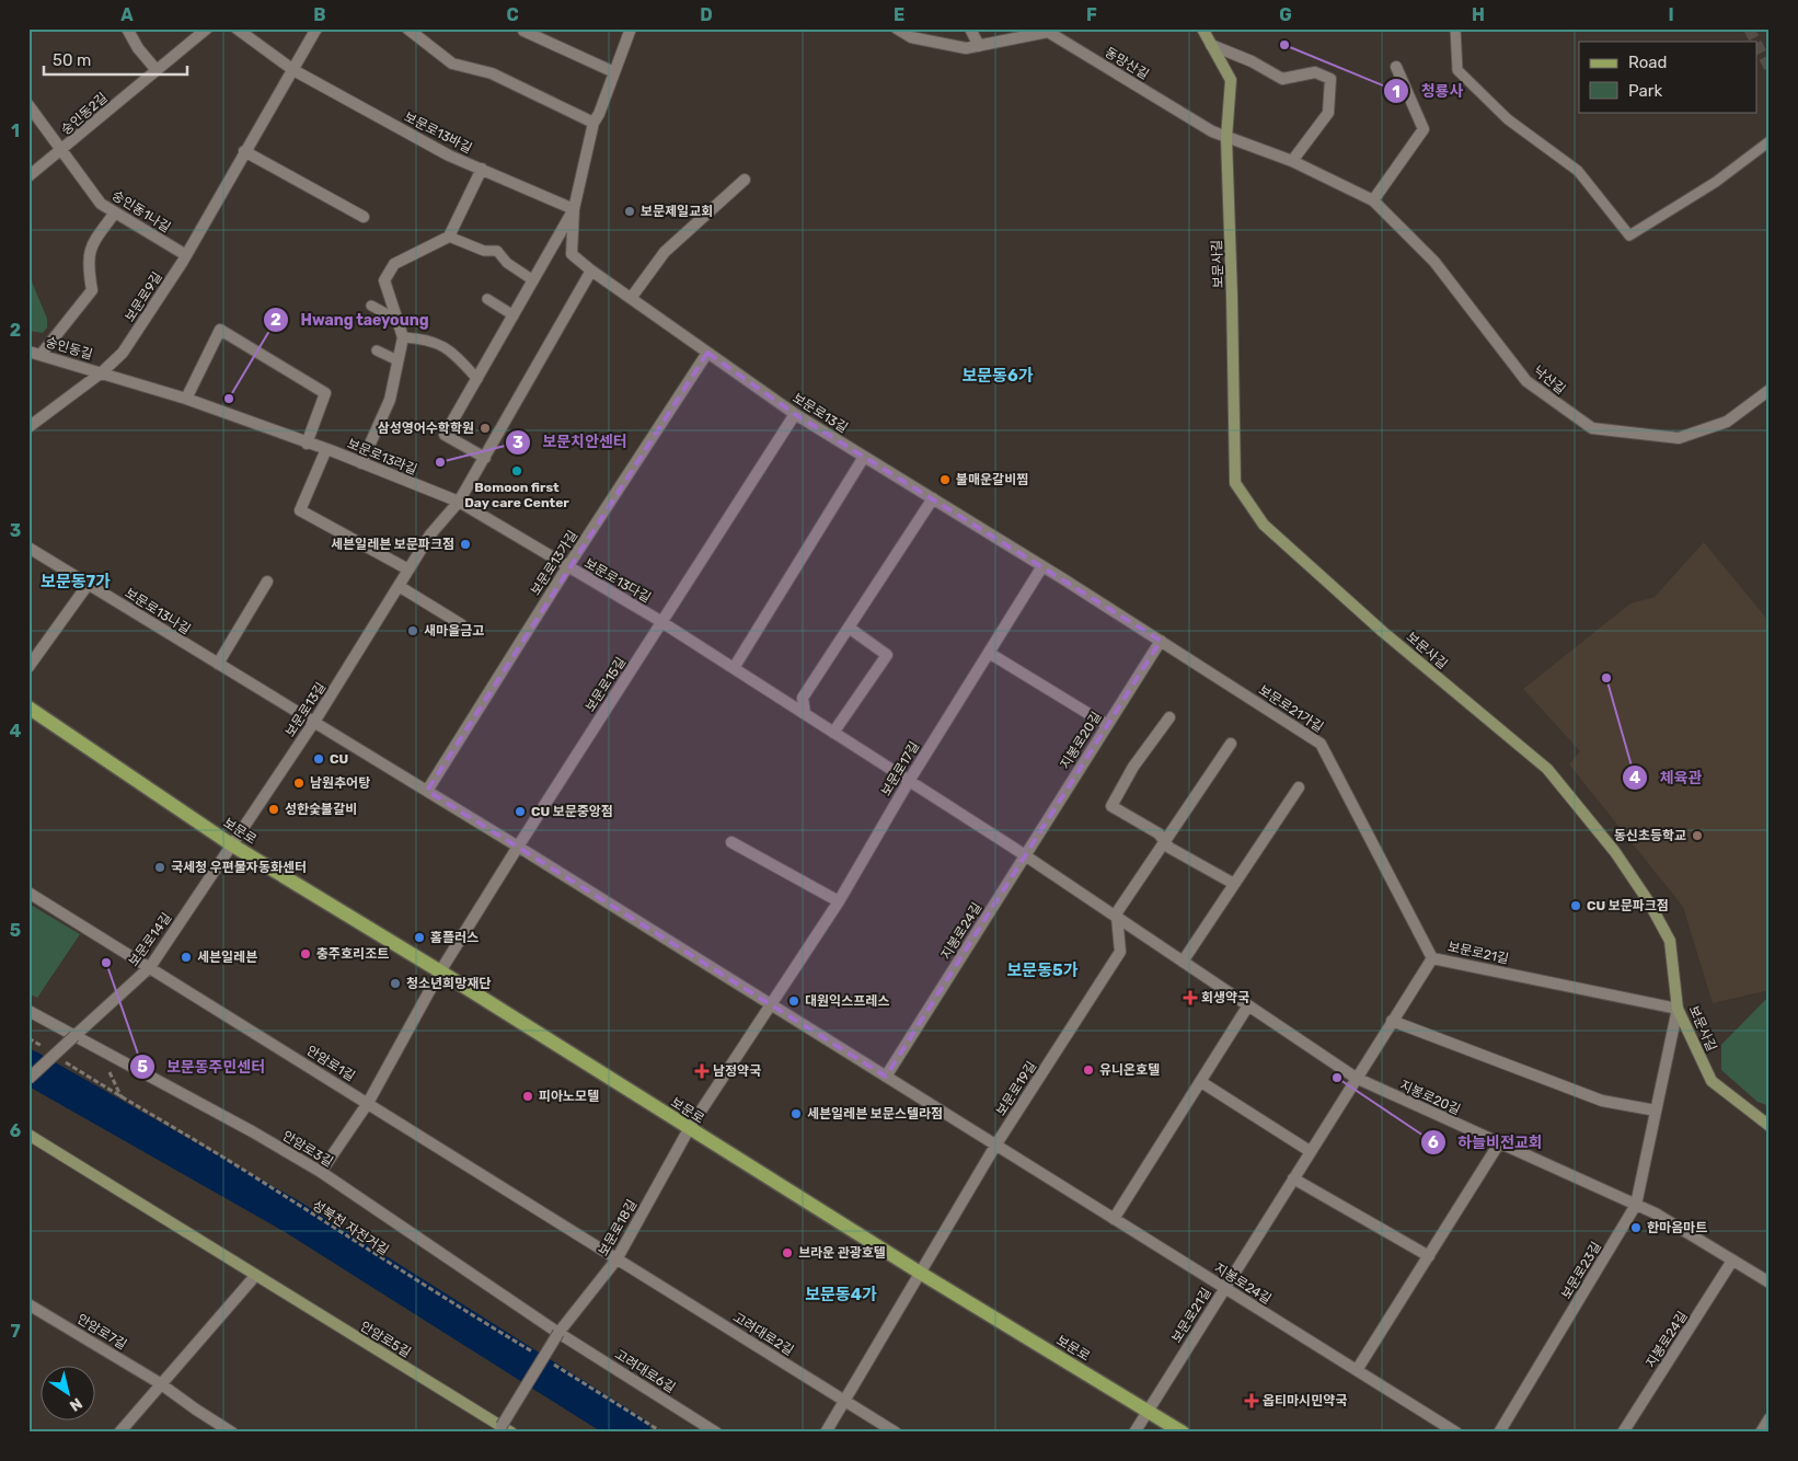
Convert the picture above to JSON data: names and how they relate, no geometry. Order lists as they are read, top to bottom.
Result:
{
  "streets": {
    "main road": ["보문로"],
    "street": [
      "동망산길",
      "숭인동2길",
      "보문로13바길",
      "숭인동1나길",
      "보문사길",
      "보문로9길",
      "숭인동길",
      "낙산길",
      "보문로13길",
      "보문로13라길",
      "보문로13가길",
      "보문로13다길",
      "보문로13나길",
      "보문로15길",
      "보문로21가길",
      "지봉로20길",
      "보문로17길",
      "지봉로24길",
      "보문로14길",
      "보문로21길",
      "안암로1길",
      "보문로19길",
      "안암로3길",
      "보문로18길",
      "보문로23길",
      "안암로7길",
      "고려대로2길",
      "안암로5길",
      "고려대로6길"
    ],
    "path": ["성북천 자전거길"]
  },
  "crossings": [
    ["동망산길", "보문사길"],
    ["동망산길", "낙산길"],
    ["숭인동2길", "숭인동1나길"],
    ["보문로13바길", "보문로9길"],
    ["보문로13바길", "보문로13길"],
    ["숭인동1나길", "보문로9길"],
    ["보문사길", "낙산길"],
    ["보문사길", "보문로21길"],
    ["보문사길", "보문로23길"],
    ["보문로9길", "숭인동길"],
    ["보문로9길", "보문로13라길"],
    ["숭인동길", "보문로13라길"],
    ["보문로13길", "보문로13라길"],
    ["보문로13길", "보문로13가길"],
    ["보문로13길", "보문로13다길"],
    ["보문로13길", "보문로13나길"],
    ["보문로13길", "보문로15길"],
    ["보문로13길", "보문로21가길"],
    ["보문로13길", "보문로17길"],
    ["보문로13길", "보문로"],
    ["보문로13길", "보문로14길"],
    ["보문로13라길", "보문로13다길"],
    ["보문로13가길", "보문로13다길"],
    ["보문로13다길", "보문로15길"],
    ["보문로13다길", "지봉로20길"],
    ["보문로13다길", "보문로17길"],
    ["보문로15길", "보문로"],
    ["보문로21가길", "지봉로20길"],
    ["보문로21가길", "보문로17길"],
    ["보문로21가길", "보문로21길"],
    ["지봉로20길", "보문로17길"],
    ["지봉로20길", "지봉로24길"],
    ["지봉로20길", "보문로21길"],
    ["지봉로20길", "보문로19길"],
    ["지봉로20길", "보문로23길"],
    ["보문로17길", "보문로"],
    ["보문로17길", "지봉로24길"],
    ["보문로17길", "보문로18길"],
    ["보문로", "보문로14길"],
    ["보문로", "보문로21길"],
    ["보문로", "보문로19길"],
    ["보문로", "보문로18길"],
    ["지봉로24길", "보문로21길"],
    ["지봉로24길", "보문로19길"],
    ["보문로14길", "안암로1길"],
    ["보문로14길", "안암로3길"],
    ["보문로21길", "보문로23길"],
    ["안암로1길", "보문로18길"],
    ["안암로1길", "고려대로2길"],
    ["안암로3길", "보문로18길"],
    ["안암로3길", "고려대로6길"],
    ["보문로18길", "고려대로2길"],
    ["보문로18길", "안암로5길"],
    ["보문로18길", "고려대로6길"]
  ],
  "districts": [
    "보문동6가",
    "보문동7가",
    "보문동5가",
    "보문동4가"
  ],
  "places": {
    "other": [
      "청룡사",
      "보문제일교회",
      "Hwang taeyoung",
      "삼성영어수학학원",
      "보문치안센터",
      "Bomoon first Day care Center",
      "불매운갈비찜",
      "세븐일레븐 보문파크점",
      "새마을금고",
      "체육관",
      "CU",
      "남원추어탕",
      "성한숯불갈비",
      "CU 보문중앙점",
      "동신초등학교",
      "국세청 우편물자동화센터",
      "CU 보문파크점",
      "홈플러스",
      "충주호리조트",
      "세븐일레븐",
      "보문동주민센터",
      "청소년희망재단",
      "대원익스프레스",
      "유니온호텔",
      "하늘비전교회",
      "피아노모텔",
      "세븐일레븐 보문스텔라점",
      "한마음마트",
      "브라운 관광호텔"
    ],
    "health": ["회생약국", "남정약국", "옵티마시민약국"]
  },
  "legend": ["Road", "Park"],
  "scale_bar": "50 m",
  "north": "bottom right",
  "grid": {
    "columns": [
      "A",
      "B",
      "C",
      "D",
      "E",
      "F",
      "G",
      "H",
      "I"
    ],
    "rows": [
      "1",
      "2",
      "3",
      "4",
      "5",
      "6",
      "7"
    ]
  }
}
